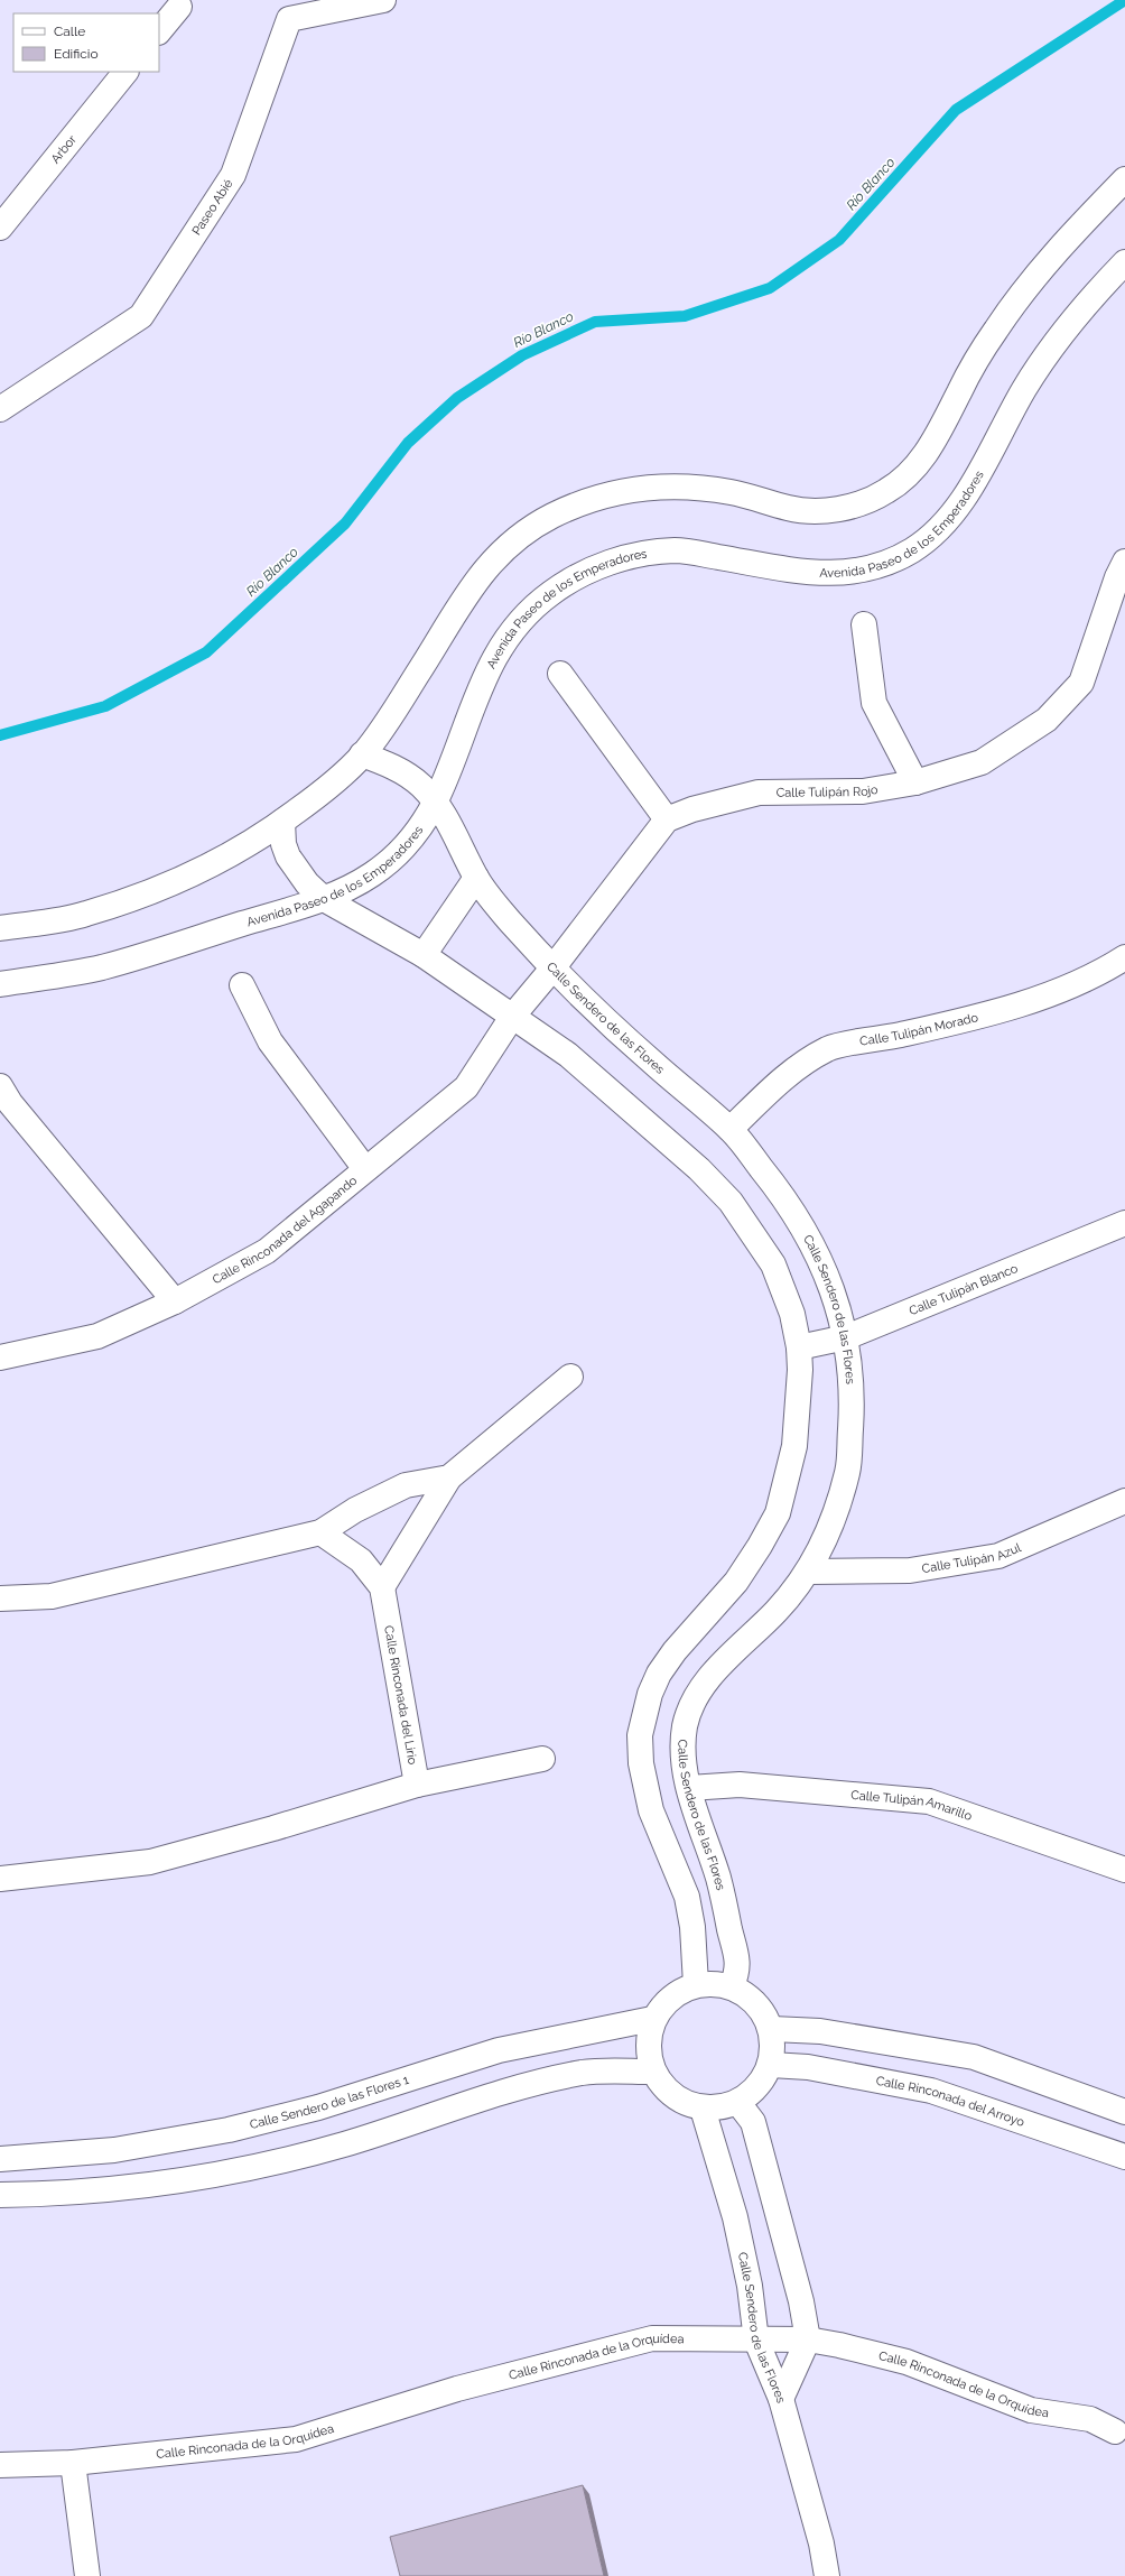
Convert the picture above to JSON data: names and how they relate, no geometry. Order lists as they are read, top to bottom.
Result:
{
  "streets": {
    "street": [
      "Arbor",
      "Paseo Abié",
      "Avenida Paseo de los Emperadores",
      "Calle Tulipán Rojo",
      "Calle Sendero de las Flores",
      "Calle Tulipán Morado",
      "Calle Rinconada del Agapando",
      "Calle Tulipán Blanco",
      "Calle Tulipán Azul",
      "Calle Rinconada del Lirio",
      "Calle Tulipán Amarillo",
      "Calle Rinconada del Arroyo",
      "Calle Sendero de las Flores 1",
      "Calle Rinconada de la Orquídea"
    ]
  },
  "crossings": [
    ["Avenida Paseo de los Emperadores", "Calle Sendero de las Flores"],
    ["Calle Sendero de las Flores", "Calle Tulipán Morado"],
    ["Calle Sendero de las Flores", "Calle Tulipán Blanco"],
    ["Calle Sendero de las Flores", "Calle Tulipán Azul"],
    ["Calle Sendero de las Flores", "Calle Tulipán Amarillo"],
    ["Calle Sendero de las Flores", "Calle Rinconada del Arroyo"],
    ["Calle Sendero de las Flores", "Calle Sendero de las Flores 1"],
    ["Calle Sendero de las Flores", "Calle Rinconada de la Orquídea"],
    ["Calle Rinconada del Arroyo", "Calle Sendero de las Flores 1"]
  ],
  "water": ["Río Blanco"],
  "legend": ["Calle", "Edificio"]
}
